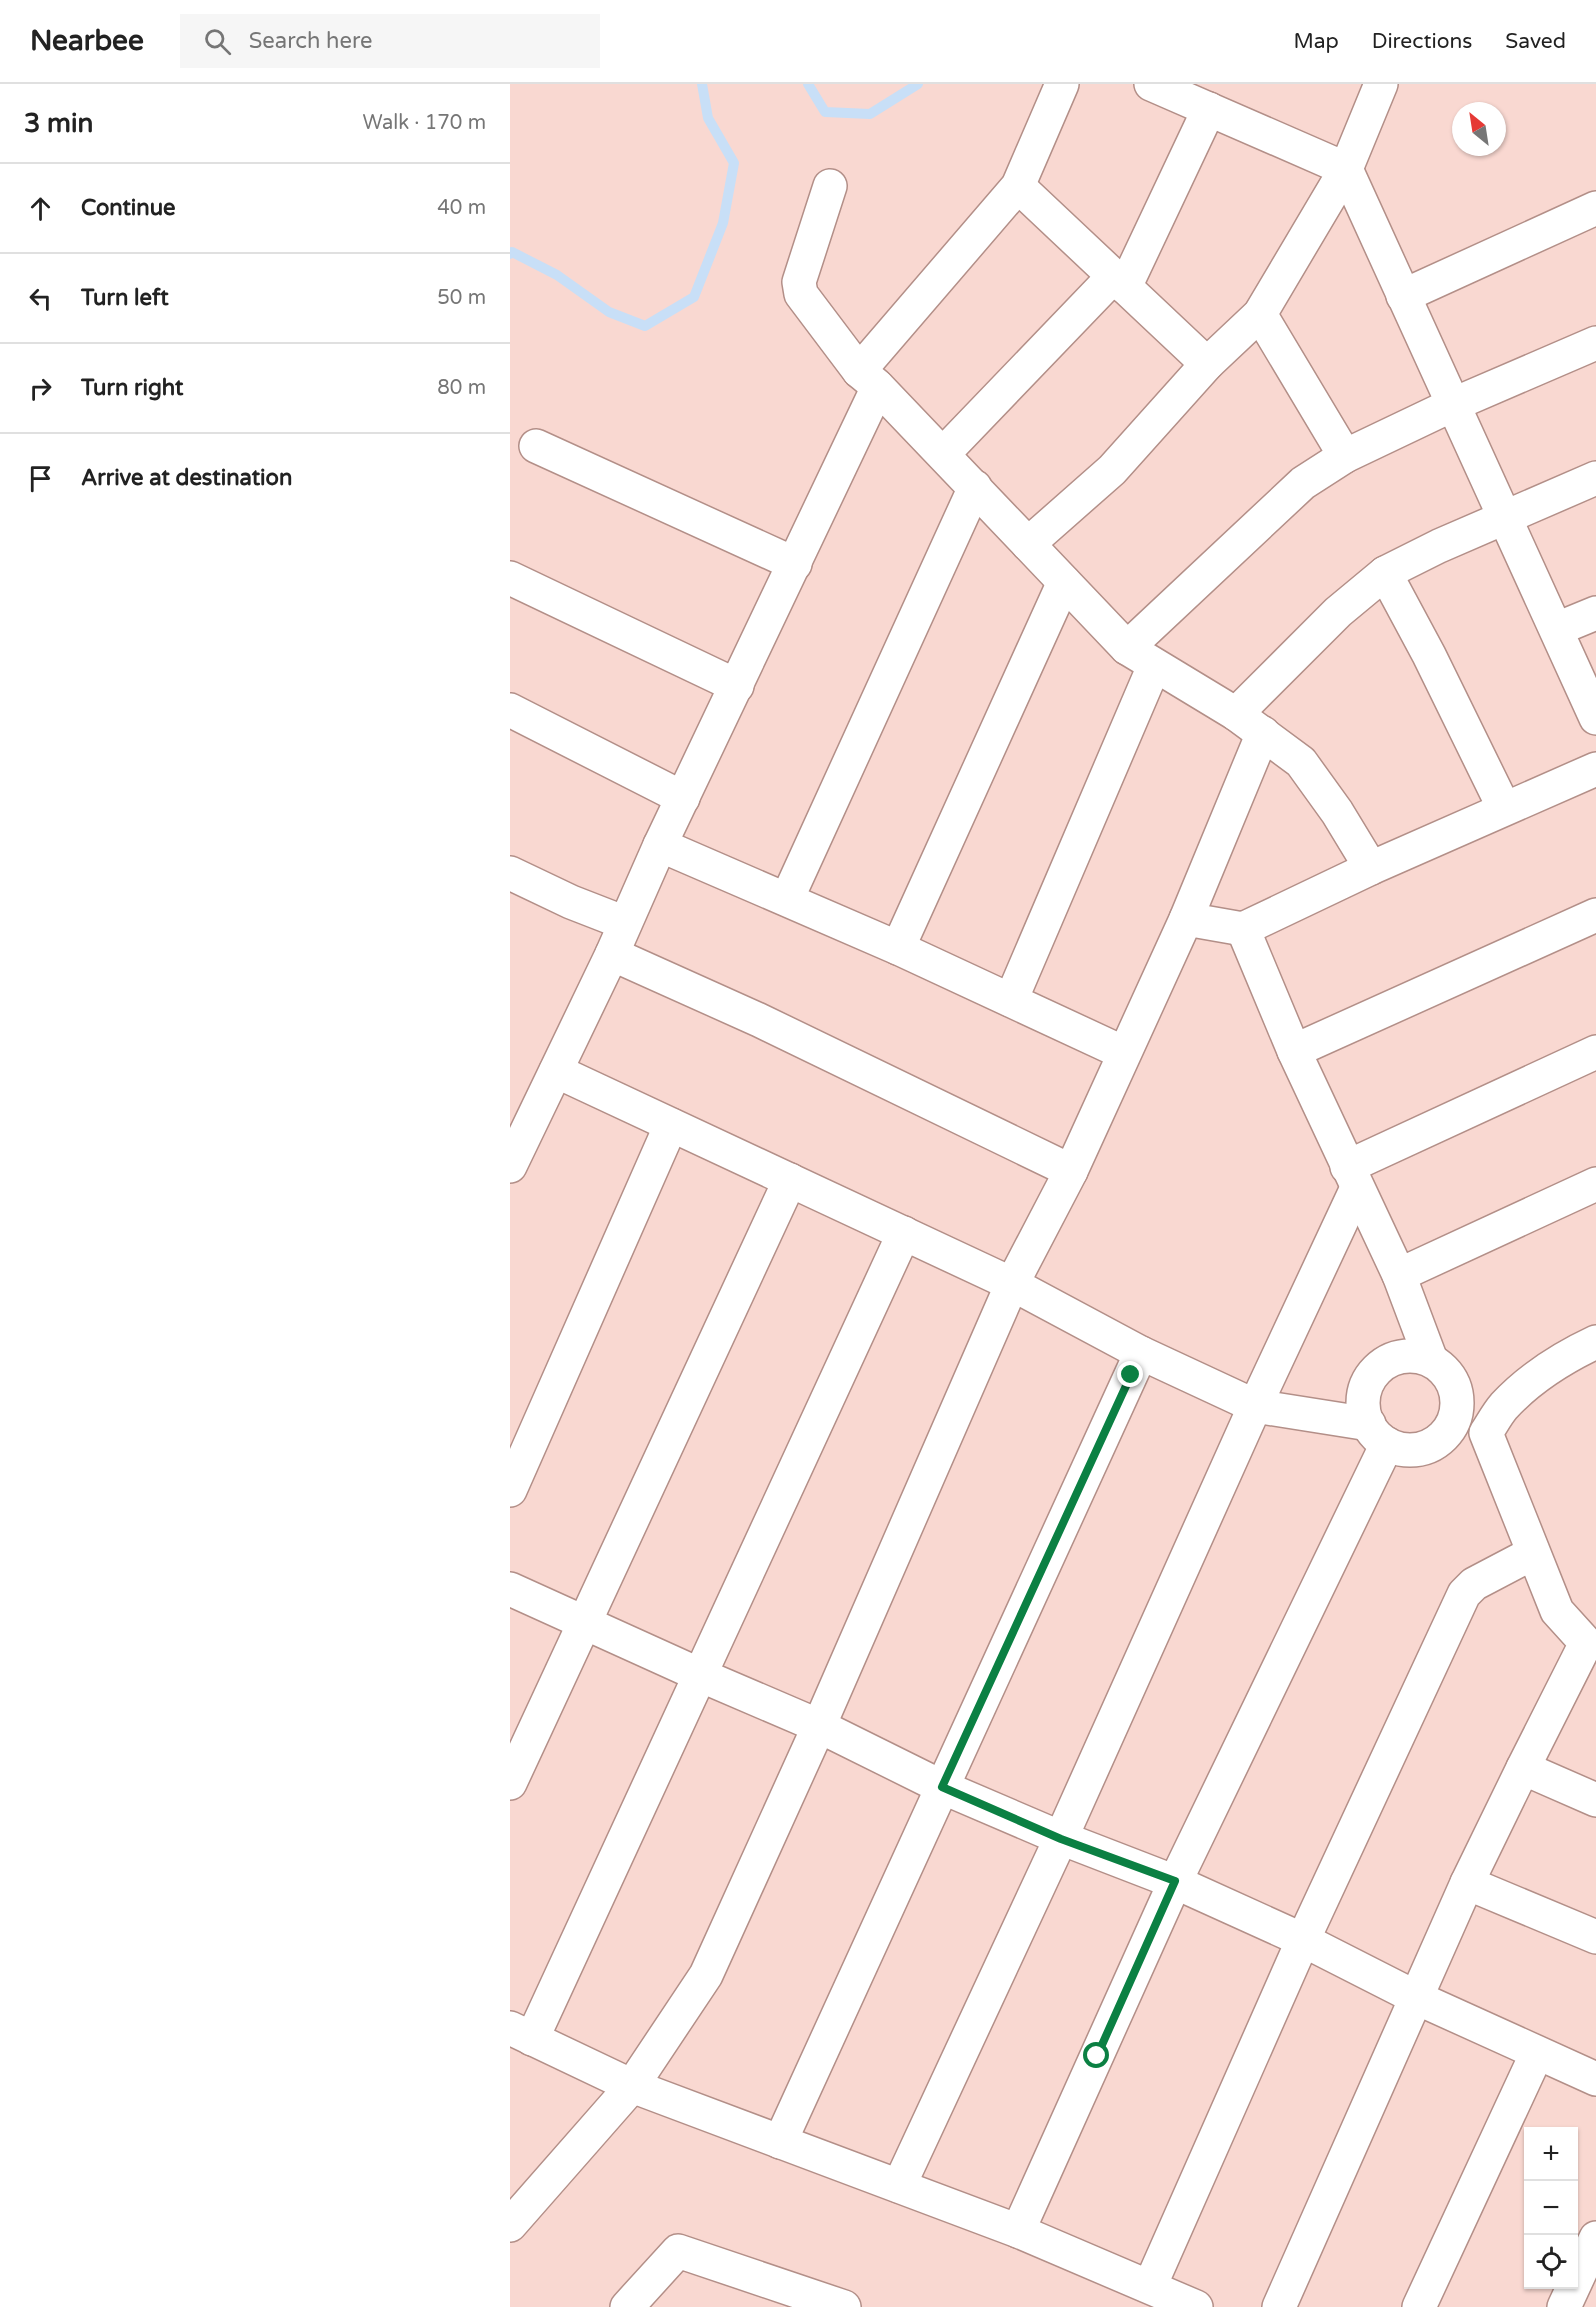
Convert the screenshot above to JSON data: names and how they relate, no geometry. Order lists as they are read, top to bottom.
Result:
{
  "north": "top left",
  "page": {
    "header": "Nearbee",
    "search": "Search here",
    "nav": ["Map", "Directions", "Saved"],
    "heading": ["3 min", "Walk · 170 m"],
    "list": [
      ["Continue", "40 m"],
      ["Turn left", "50 m"],
      ["Turn right", "80 m"],
      "Arrive at destination"
    ],
    "map_buttons": ["+", "−"]
  }
}
